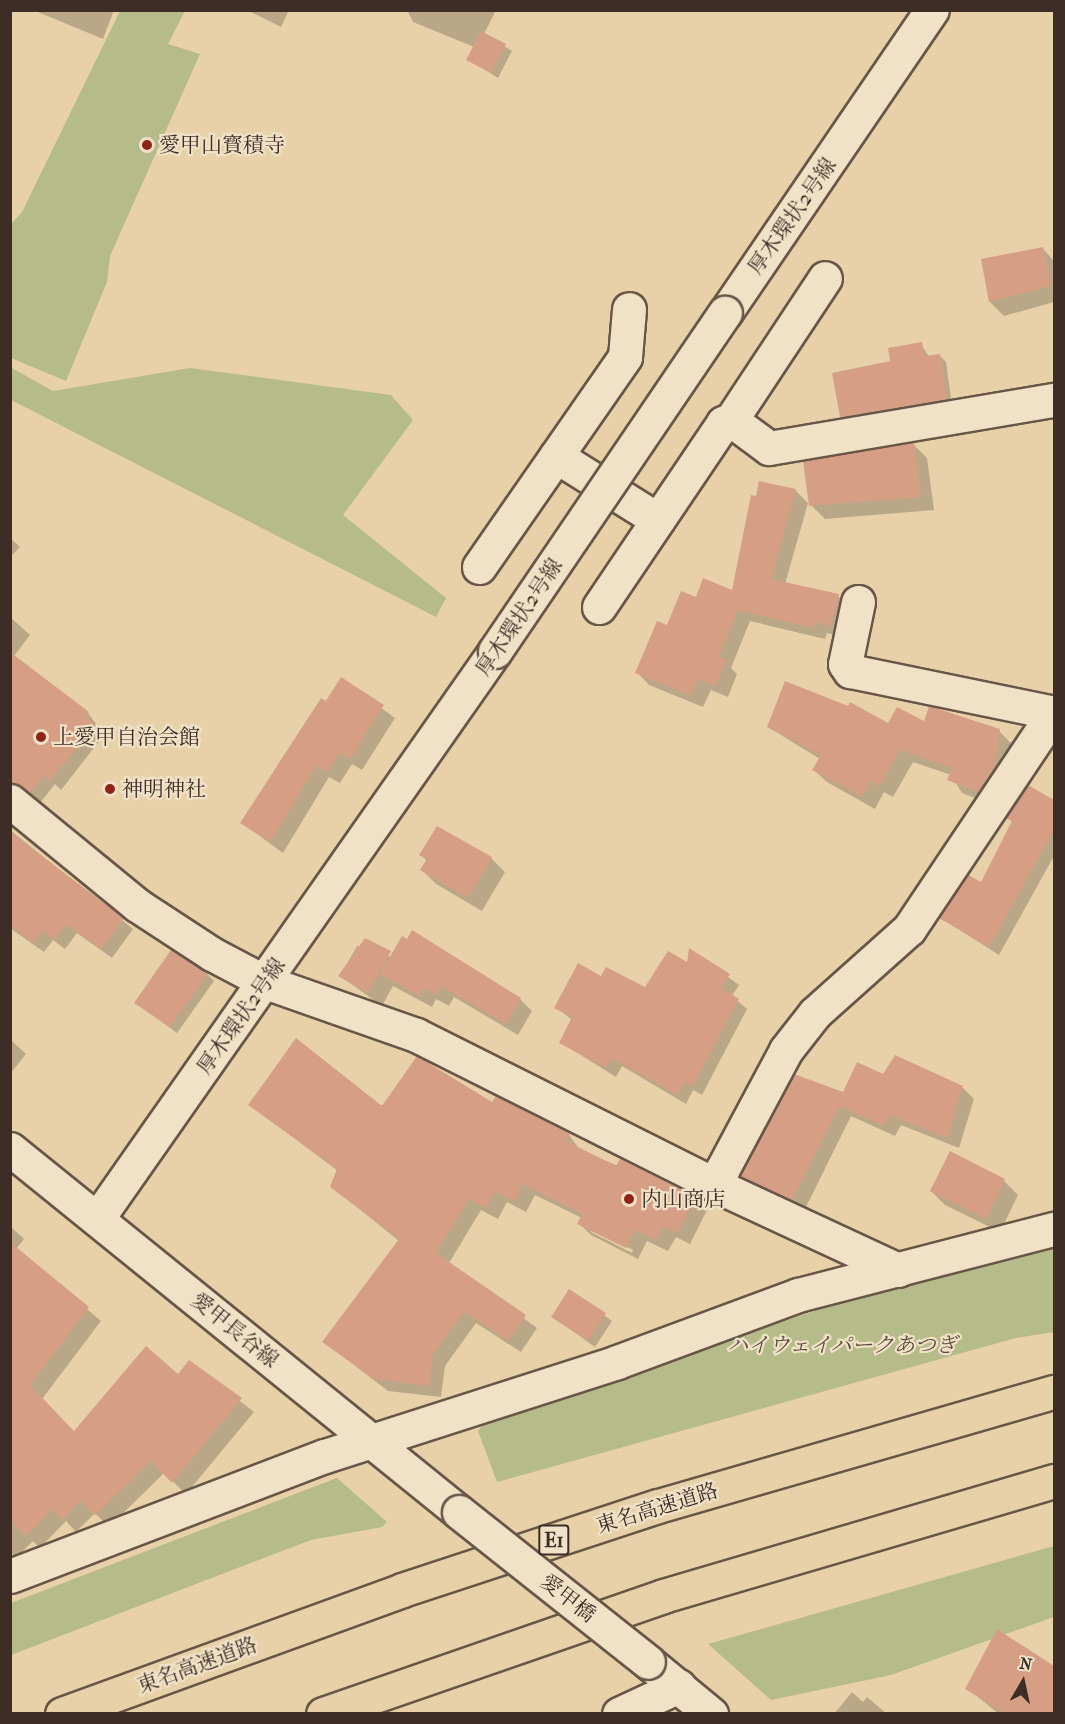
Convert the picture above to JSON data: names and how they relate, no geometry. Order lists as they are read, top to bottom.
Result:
{
  "streets": {
    "highway": ["東名高速道路", "E1"],
    "street": ["厚木環状2号線", "愛甲長谷線", "愛甲橋"]
  },
  "crossings": [
    ["厚木環状2号線", "愛甲長谷線"],
    ["愛甲長谷線", "愛甲橋"]
  ],
  "parks": ["ハイウェイパークあつぎ"],
  "places": [
    "愛甲山寳積寺",
    "上愛甲自治会館",
    "神明神社",
    "内山商店"
  ],
  "north": "top"
}
